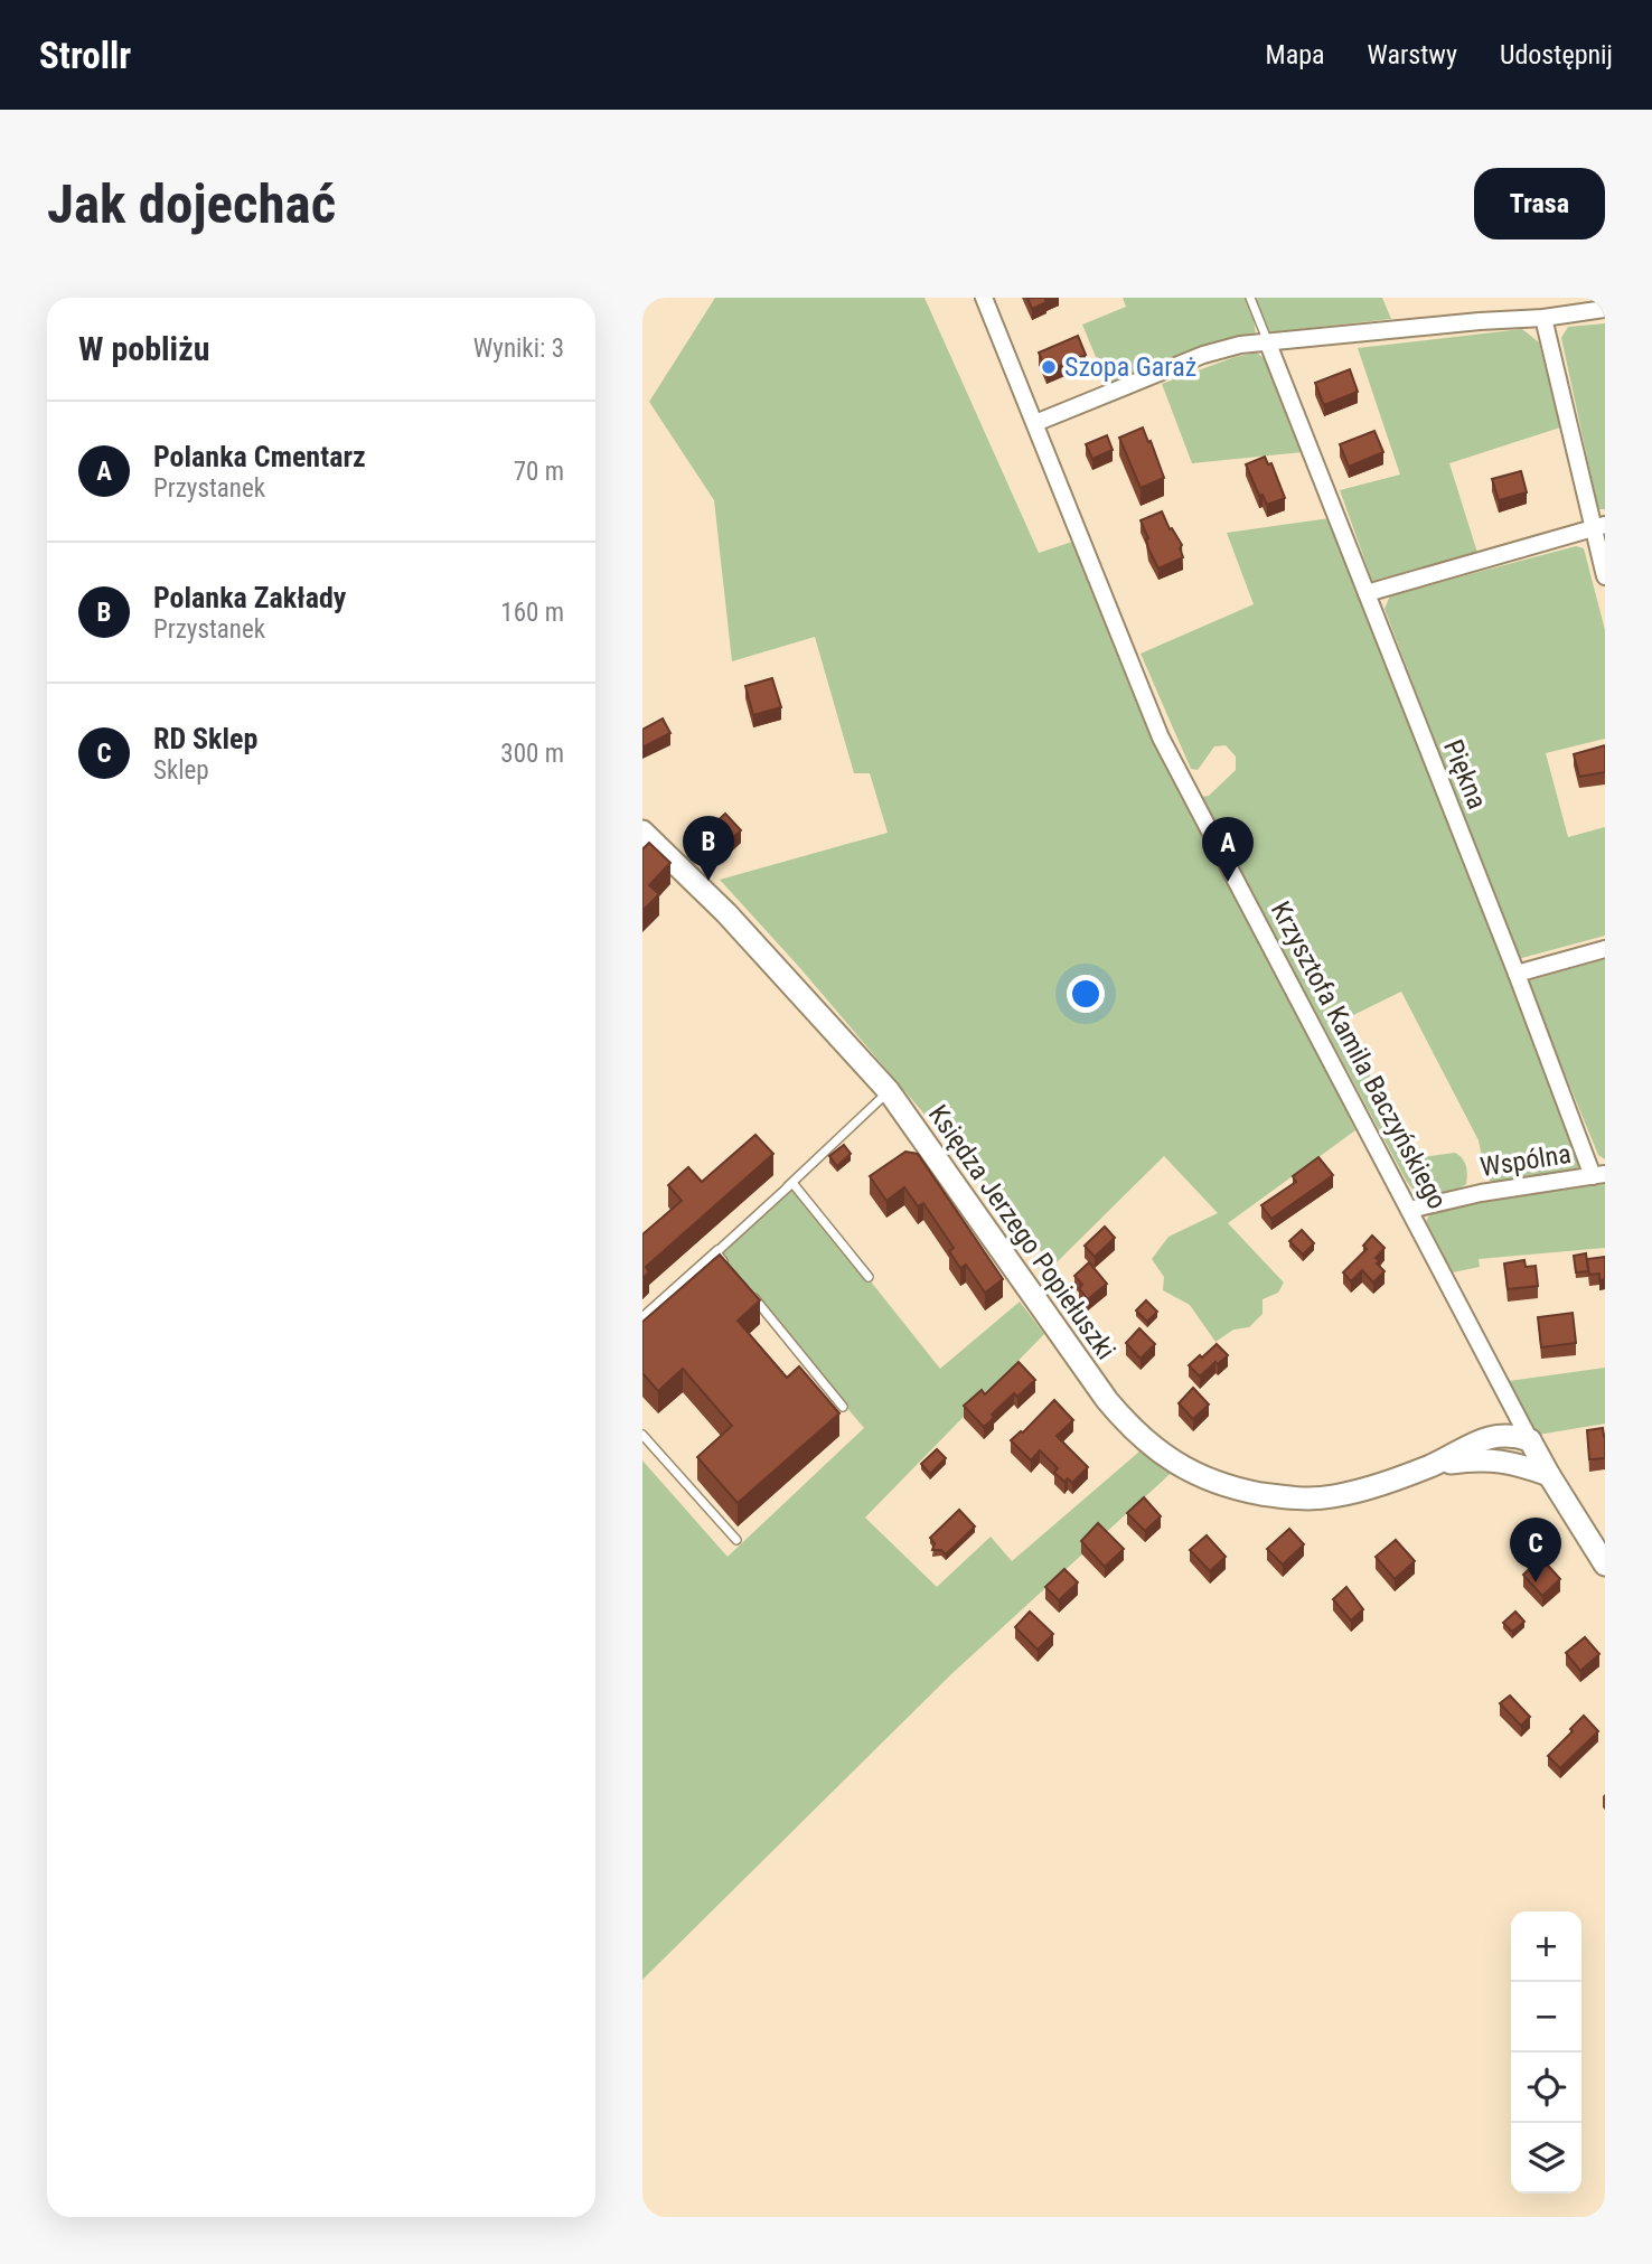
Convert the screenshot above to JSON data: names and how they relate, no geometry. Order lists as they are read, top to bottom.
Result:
{
  "streets": {
    "street": [
      "Piękna",
      "Krzysztofa Kamila Baczyńskiego",
      "Wspólna",
      "Księdza Jerzego Popiełuszki"
    ]
  },
  "crossings": [
    ["Piękna", "Wspólna"],
    ["Krzysztofa Kamila Baczyńskiego", "Wspólna"],
    ["Krzysztofa Kamila Baczyńskiego", "Księdza Jerzego Popiełuszki"]
  ],
  "places": ["Szopa Garaż"],
  "page": {
    "header": "Strollr",
    "nav": ["Mapa", "Warstwy", "Udostępnij"],
    "buttons": "Trasa",
    "title": "Jak dojechać",
    "heading": ["W pobliżu", "Wyniki: 3"],
    "list": [
      {
        "mark": "A",
        "name": "Polanka Cmentarz",
        "note": "Przystanek",
        "value": "70 m"
      },
      {
        "mark": "B",
        "name": "Polanka Zakłady",
        "note": "Przystanek",
        "value": "160 m"
      },
      {
        "mark": "C",
        "name": "RD Sklep",
        "note": "Sklep",
        "value": "300 m"
      }
    ],
    "pins": ["B", "A", "C"],
    "map_buttons": ["+", "−"]
  }
}
